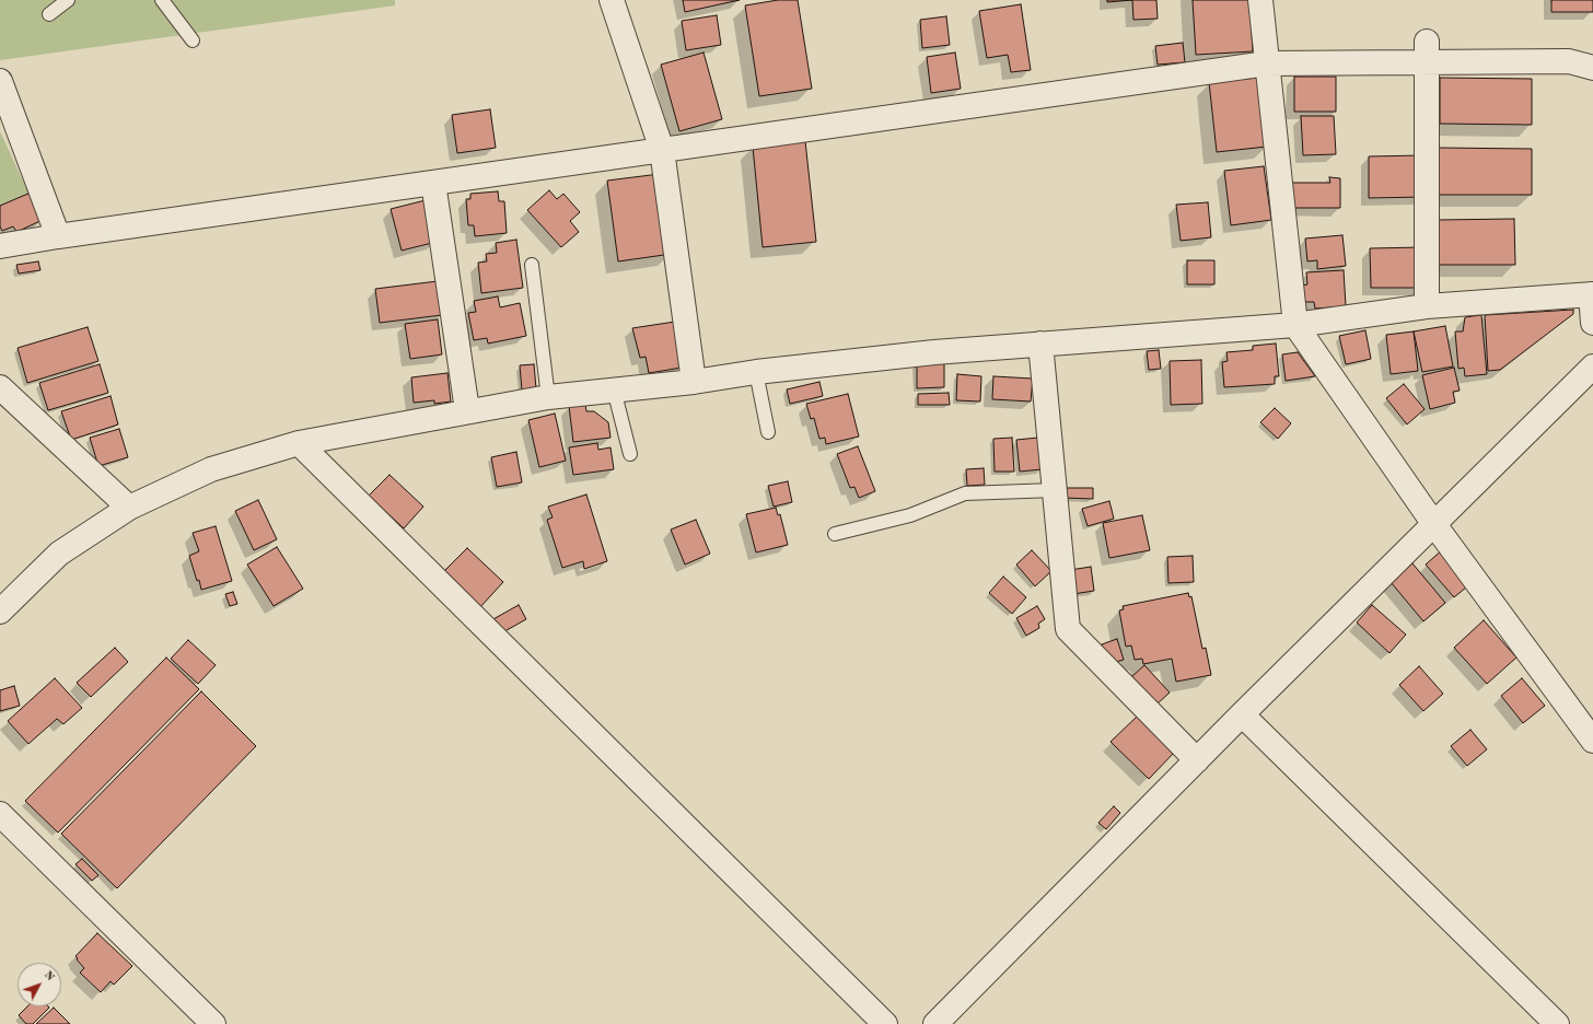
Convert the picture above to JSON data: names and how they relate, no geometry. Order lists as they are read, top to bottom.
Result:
{
  "north": "top right"
}
